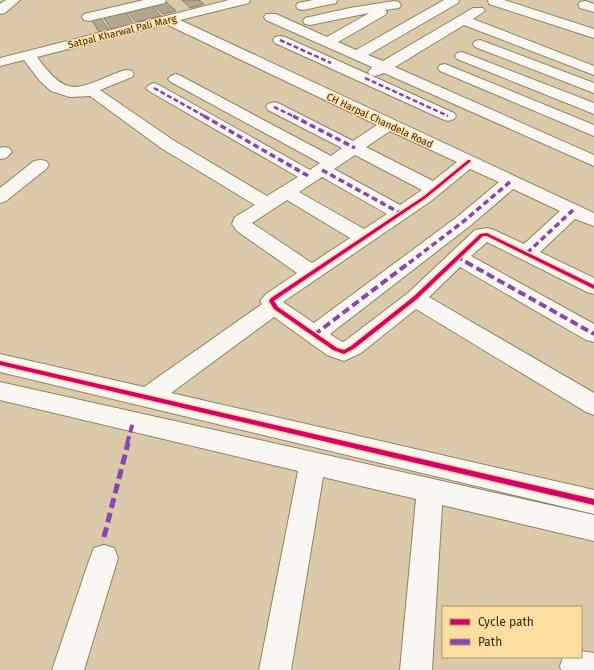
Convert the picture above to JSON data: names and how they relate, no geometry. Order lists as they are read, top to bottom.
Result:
{
  "streets": {
    "street": ["Satpal Kharwal Pali Marg", "CH Harpal Chandela Road"]
  },
  "crossings": [
    ["Satpal Kharwal Pali Marg", "CH Harpal Chandela Road"]
  ],
  "legend": ["Cycle path", "Path"]
}
